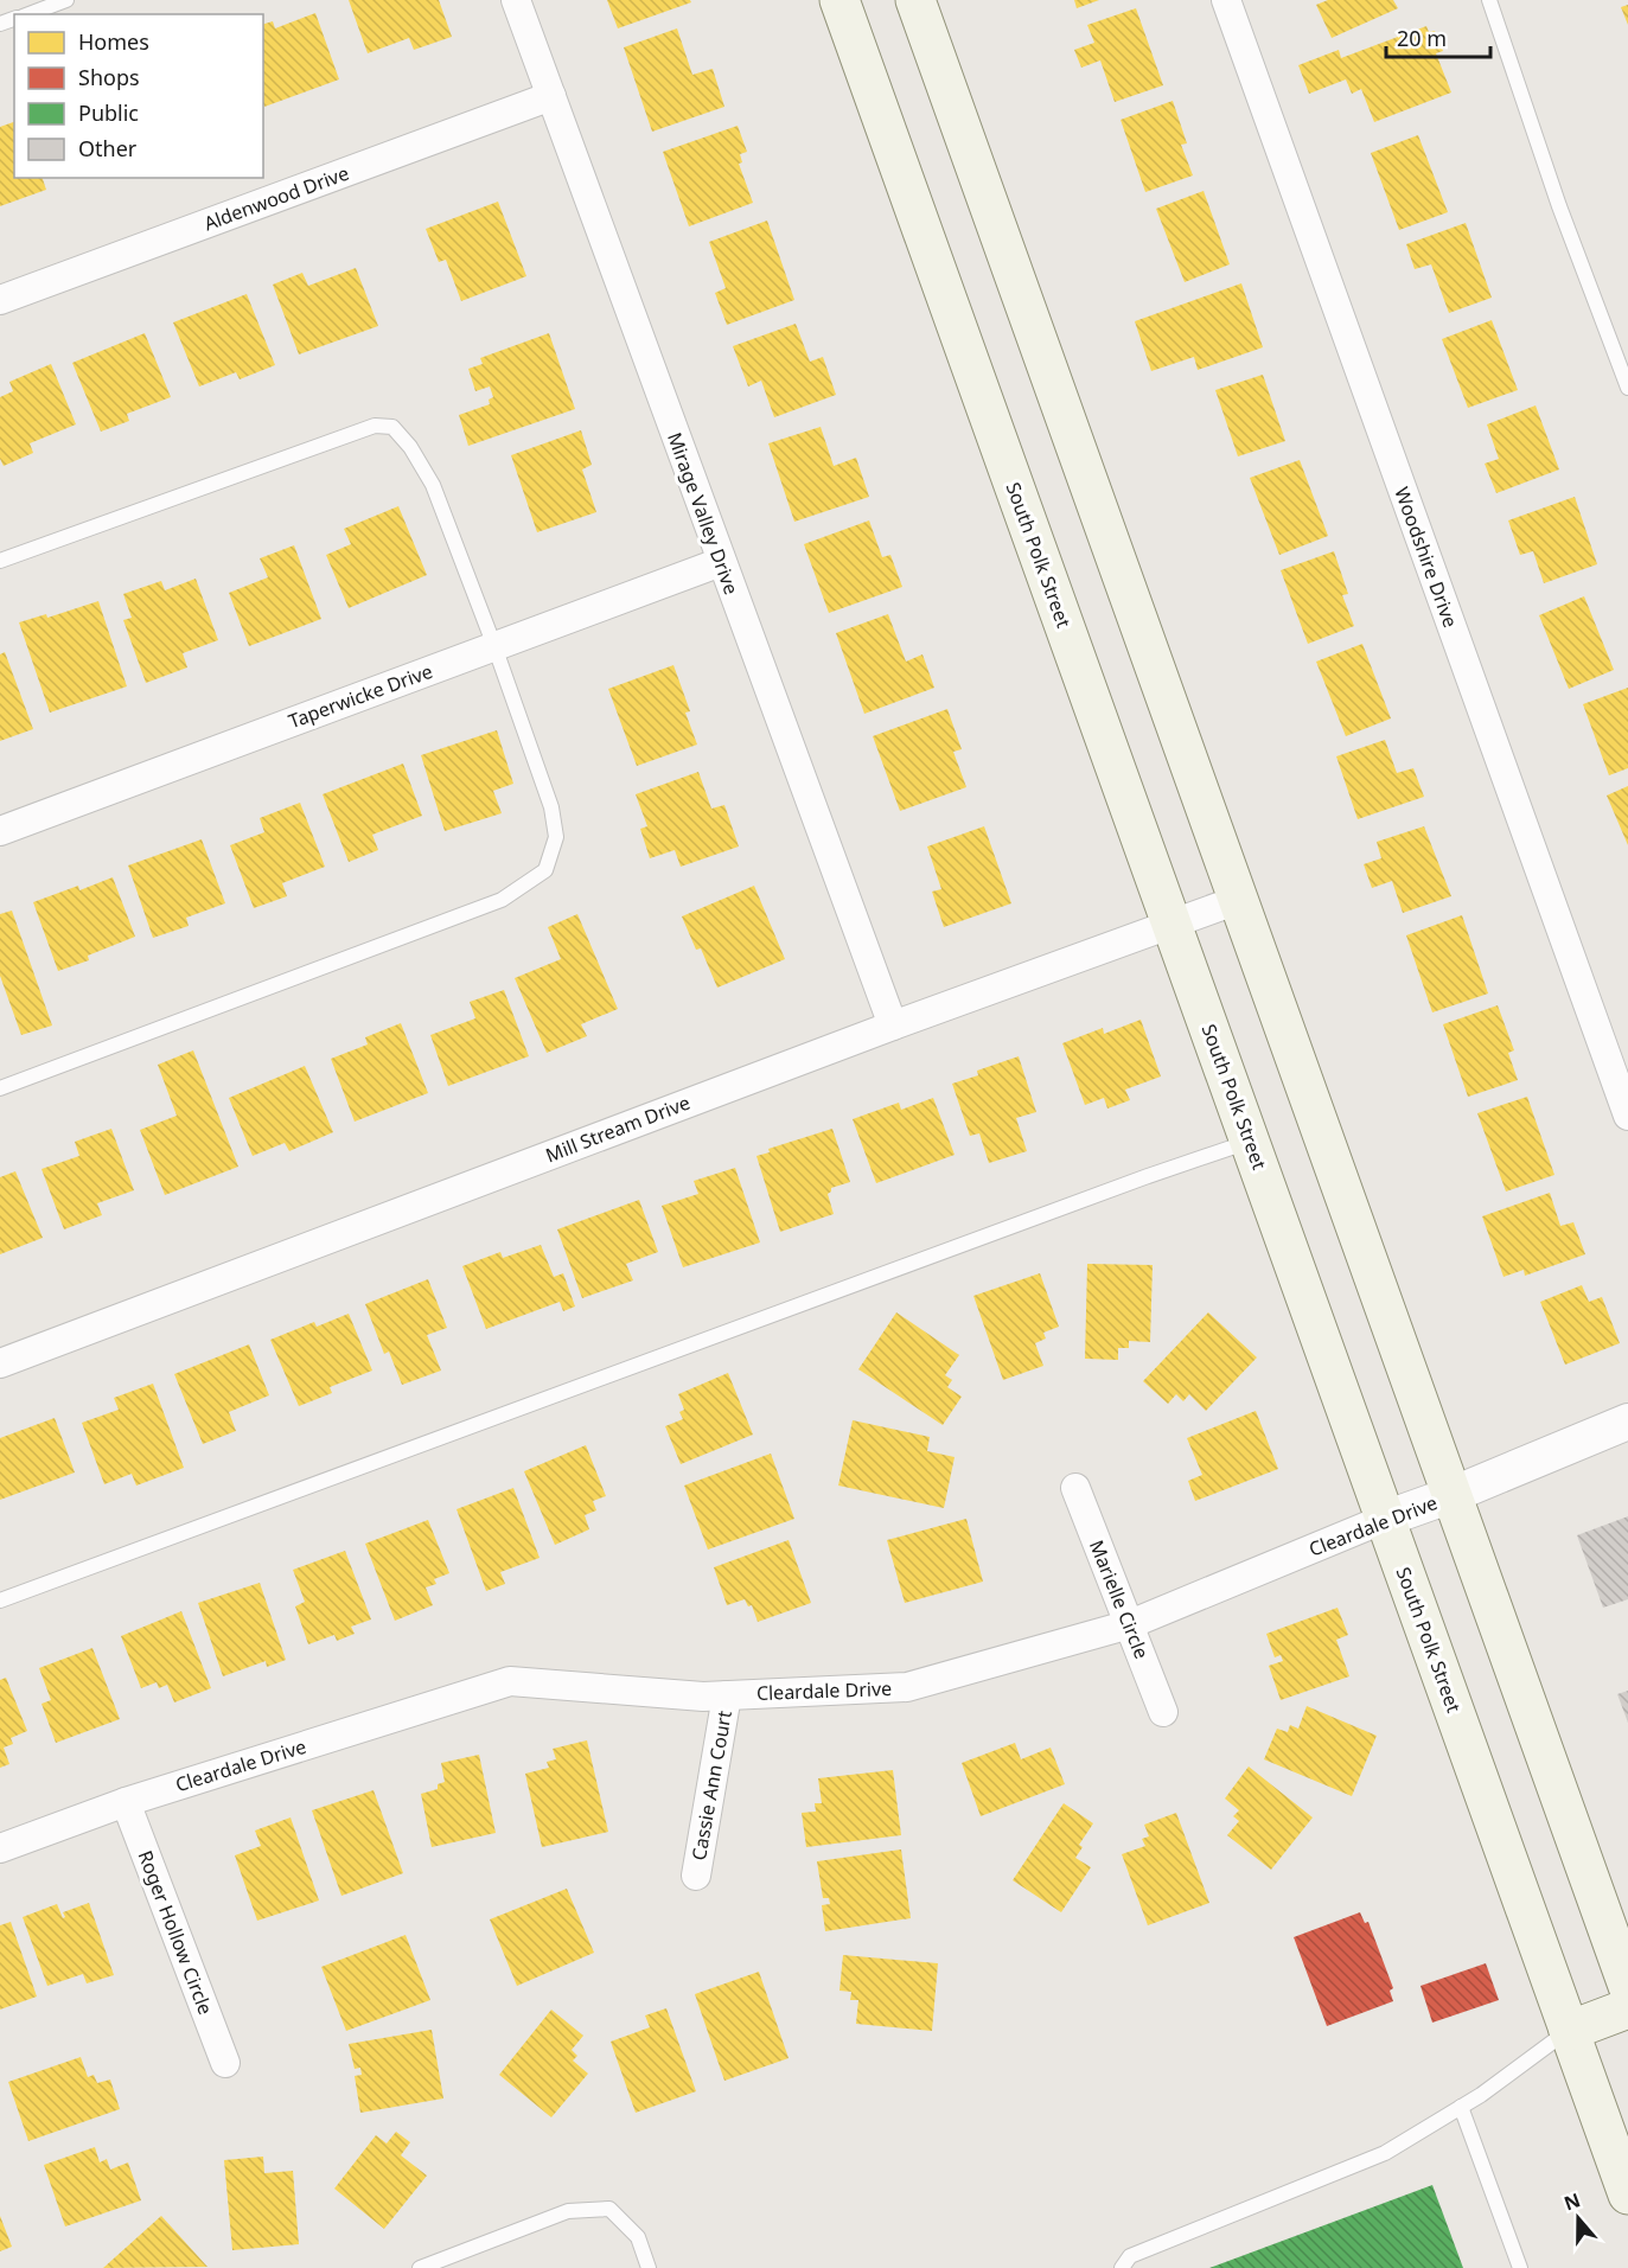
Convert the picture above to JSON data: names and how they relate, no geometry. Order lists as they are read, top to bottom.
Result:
{
  "streets": {
    "main road": ["South Polk Street"],
    "street": [
      "Aldenwood Drive",
      "Mirage Valley Drive",
      "Woodshire Drive",
      "Taperwicke Drive",
      "Mill Stream Drive",
      "Cleardale Drive",
      "Marielle Circle",
      "Cassie Ann Court",
      "Roger Hollow Circle"
    ]
  },
  "crossings": [
    ["Aldenwood Drive", "Mirage Valley Drive"],
    ["Mirage Valley Drive", "Taperwicke Drive"],
    ["Mirage Valley Drive", "Mill Stream Drive"],
    ["South Polk Street", "Mill Stream Drive"],
    ["South Polk Street", "Cleardale Drive"],
    ["Cleardale Drive", "Marielle Circle"],
    ["Cleardale Drive", "Cassie Ann Court"],
    ["Cleardale Drive", "Roger Hollow Circle"]
  ],
  "legend": [
    "Homes",
    "Shops",
    "Public",
    "Other"
  ],
  "scale_bar": "20 m",
  "north": "top"
}
